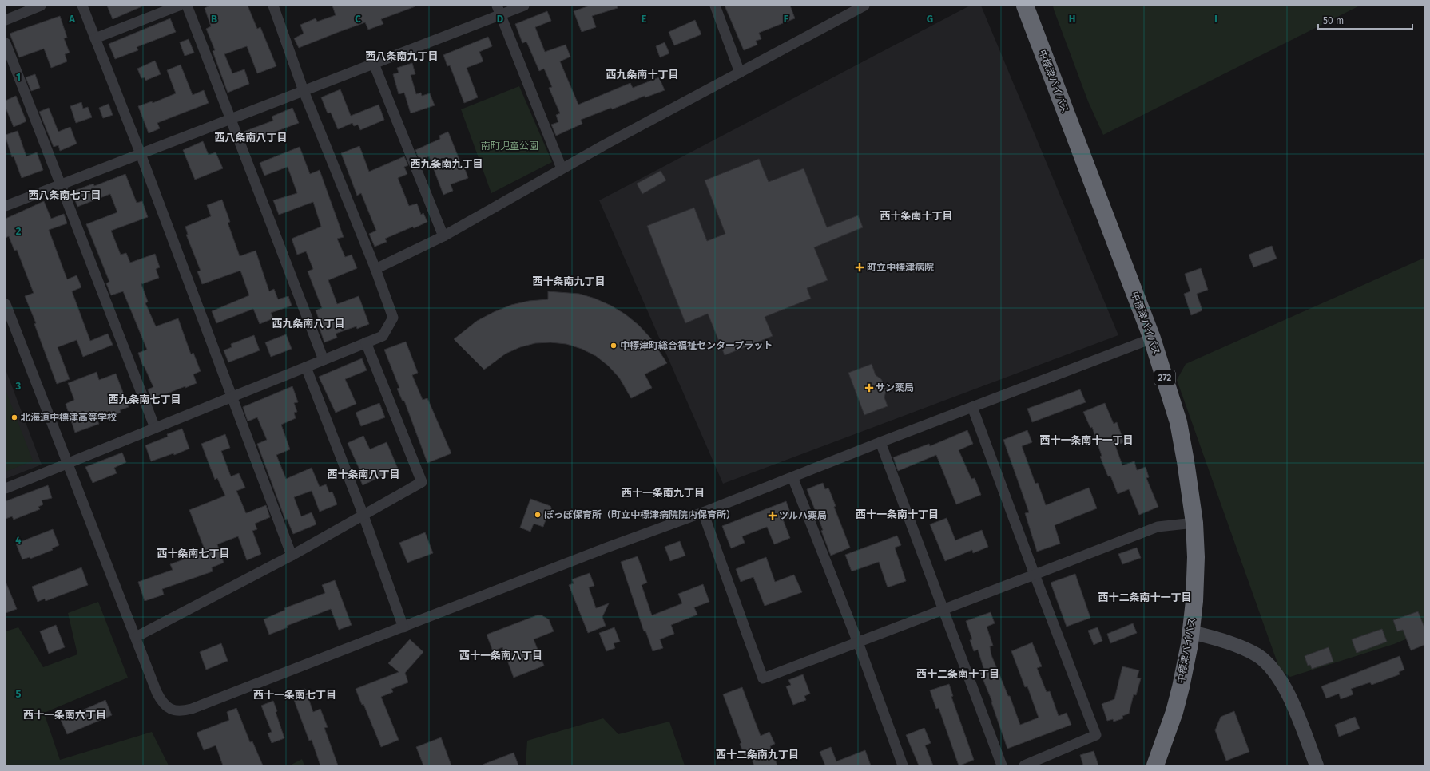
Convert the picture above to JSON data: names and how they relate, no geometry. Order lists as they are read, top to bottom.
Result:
{
  "streets": {
    "highway": ["中標津バイパス", "272"]
  },
  "districts": [
    "西八条南九丁目",
    "西九条南十丁目",
    "西八条南八丁目",
    "西九条南九丁目",
    "西八条南七丁目",
    "西十条南十丁目",
    "西十条南九丁目",
    "西九条南八丁目",
    "西九条南七丁目",
    "西十一条南十一丁目",
    "西十条南八丁目",
    "西十一条南九丁目",
    "西十一条南十丁目",
    "西十条南七丁目",
    "西十二条南十一丁目",
    "西十一条南八丁目",
    "西十二条南十丁目",
    "西十一条南七丁目",
    "西十一条南六丁目",
    "西十二条南九丁目"
  ],
  "parks": ["南町児童公園"],
  "places": {
    "health": ["町立中標津病院", "サン薬局", "ツルハ薬局"],
    "other": ["中標津町総合福祉センタープラット", "北海道中標津高等学校", "ぽっぽ保育所（町立中標津病院院内保育所）"]
  },
  "scale_bar": "50 m",
  "grid": {
    "columns": [
      "A",
      "B",
      "C",
      "D",
      "E",
      "F",
      "G",
      "H",
      "I"
    ],
    "rows": [
      "1",
      "2",
      "3",
      "4",
      "5"
    ]
  }
}
